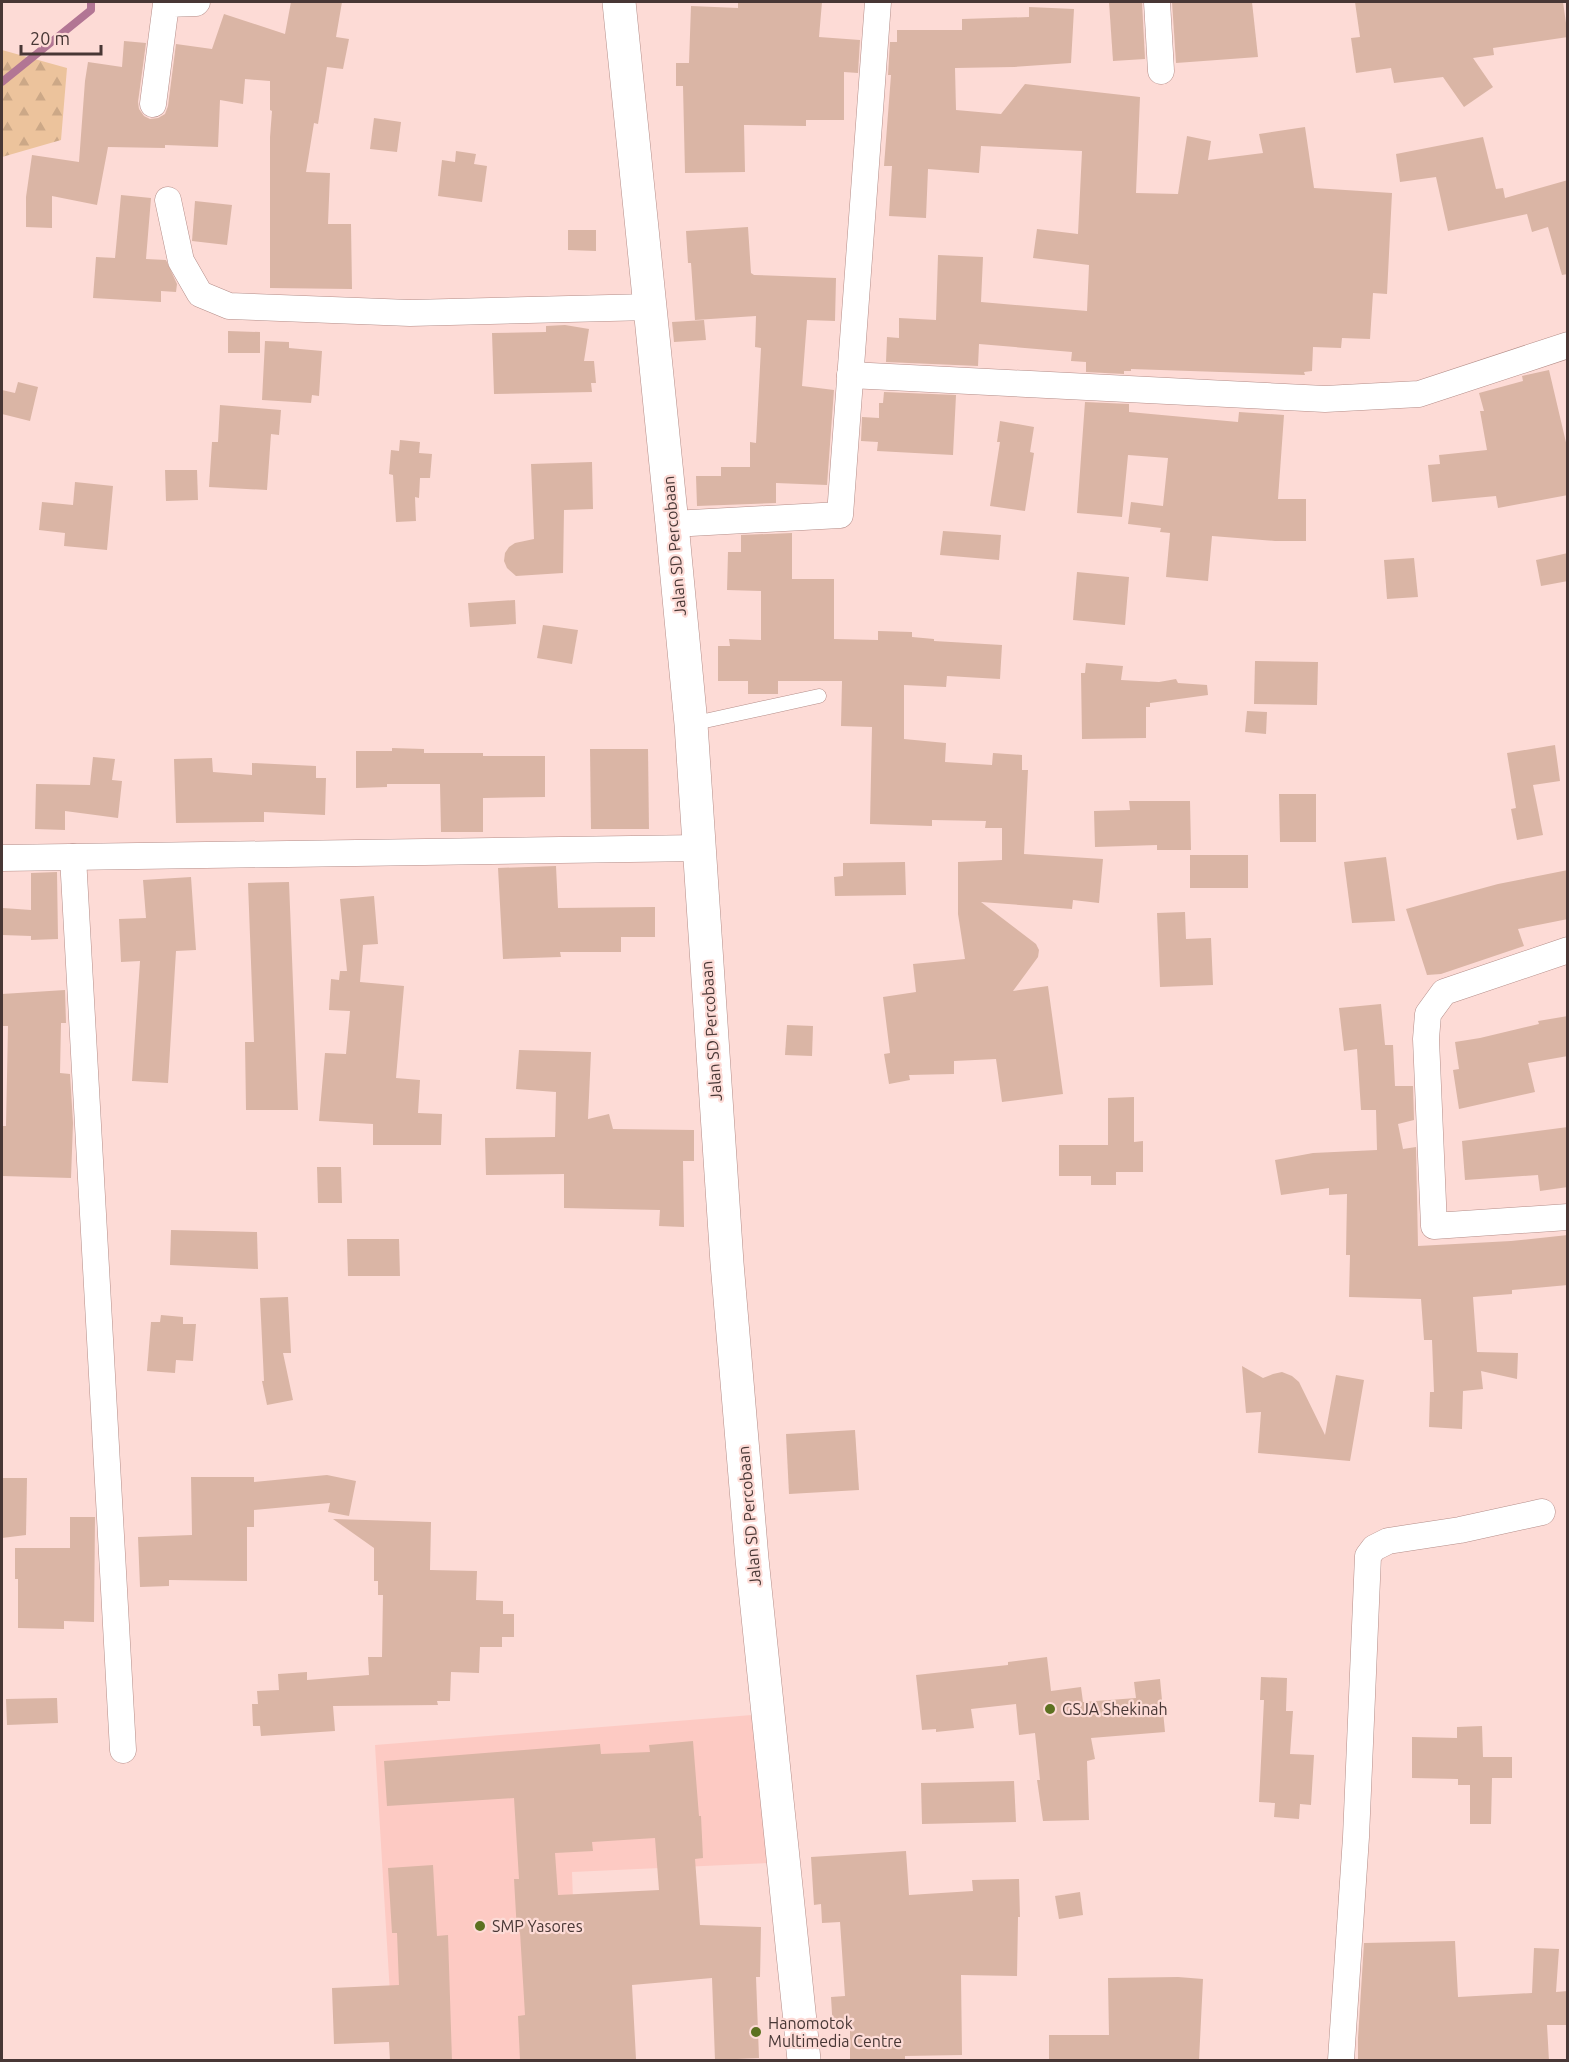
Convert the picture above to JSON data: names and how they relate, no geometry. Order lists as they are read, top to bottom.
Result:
{
  "streets": {
    "street": ["Jalan SD Percobaan"]
  },
  "places": ["GSJA Shekinah", "SMP Yasores", "Hanomotok Multimedia Centre"],
  "scale_bar": "20 m"
}
